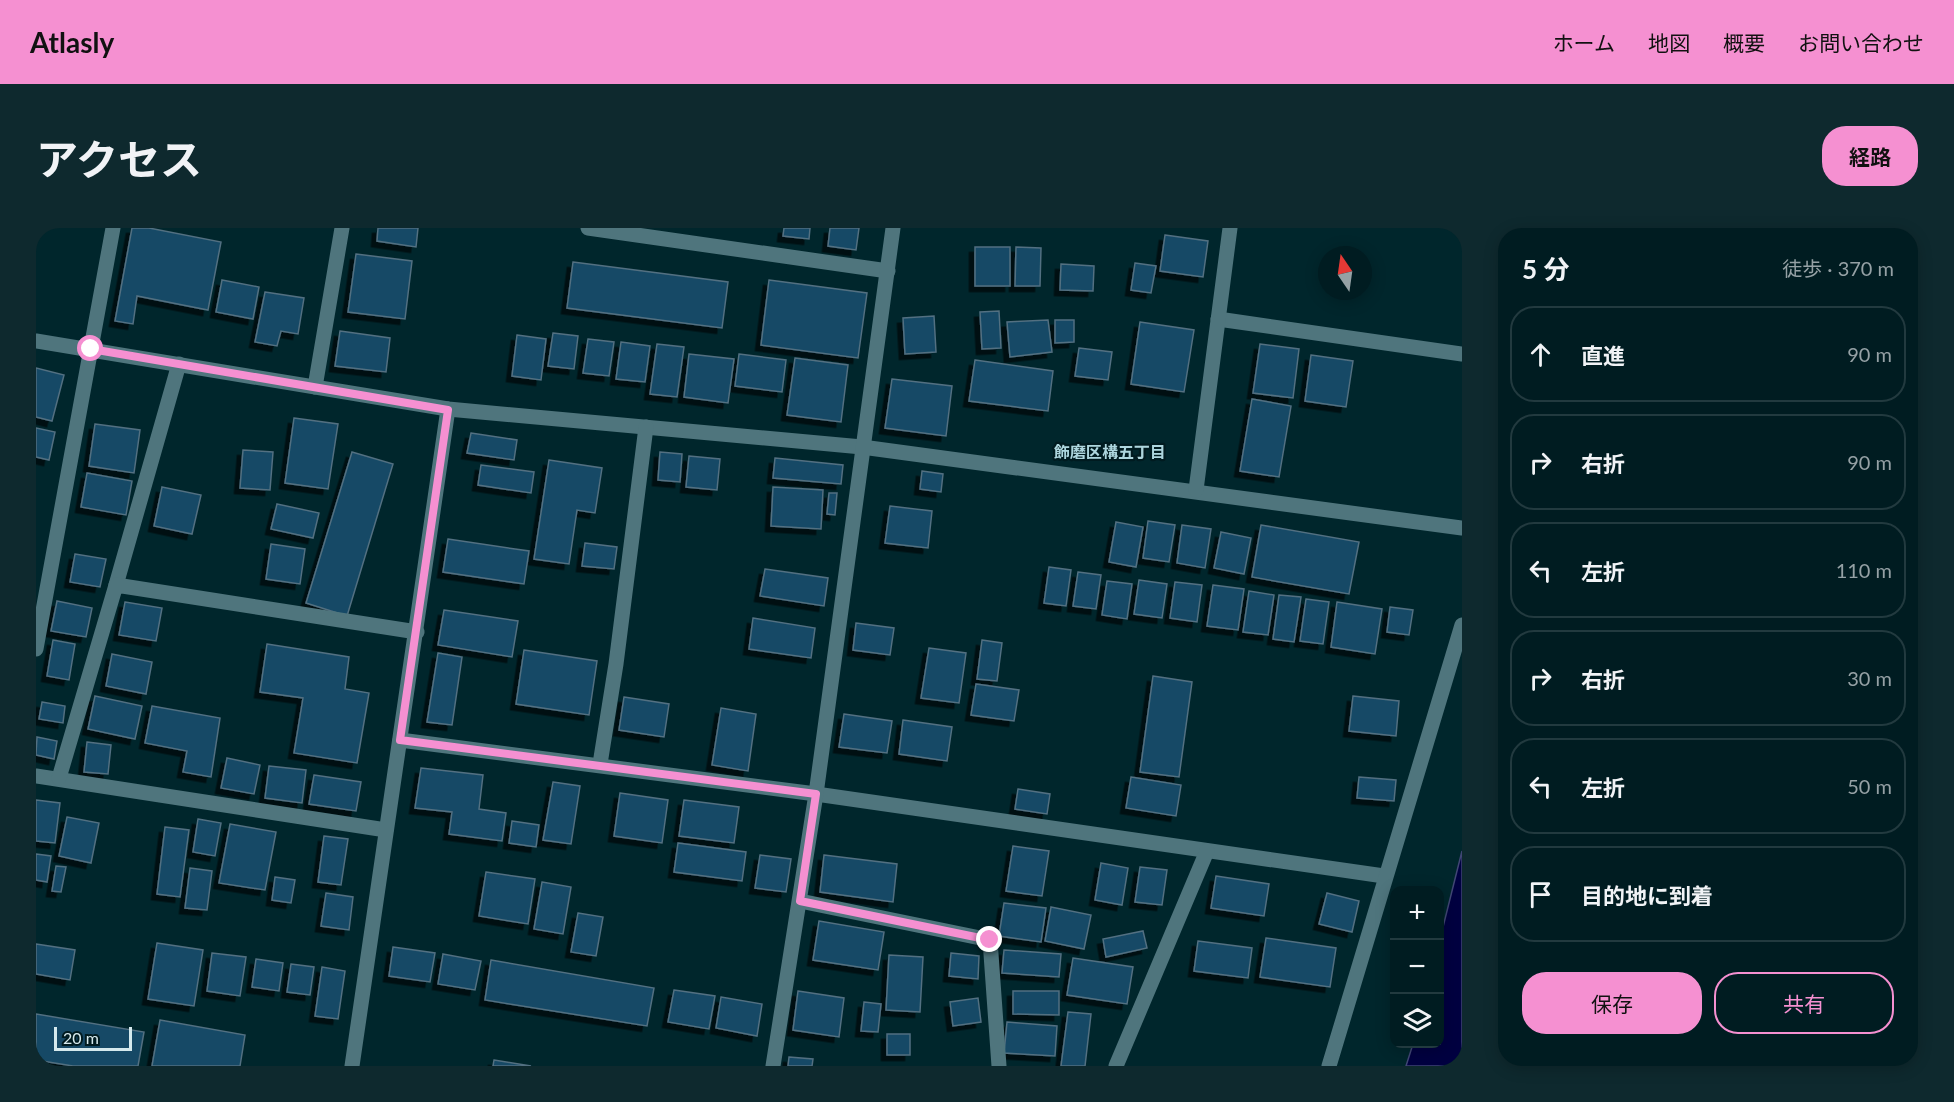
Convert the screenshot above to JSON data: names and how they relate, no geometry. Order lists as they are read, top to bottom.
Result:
{
  "districts": ["飾磨区構五丁目"],
  "scale_bar": "20 m",
  "north": "top",
  "page": {
    "header": "Atlasly",
    "nav": [
      "ホーム",
      "地図",
      "概要",
      "お問い合わせ"
    ],
    "title": "アクセス",
    "buttons": [
      "経路",
      ["保存", "共有"]
    ],
    "heading": ["5 分", "徒歩 · 370 m"],
    "list": [
      ["直進", "90 m"],
      ["右折", "90 m"],
      ["左折", "110 m"],
      ["右折", "30 m"],
      ["左折", "50 m"],
      "目的地に到着"
    ],
    "map_buttons": ["+", "−"],
    "scale": "20 m"
  }
}
